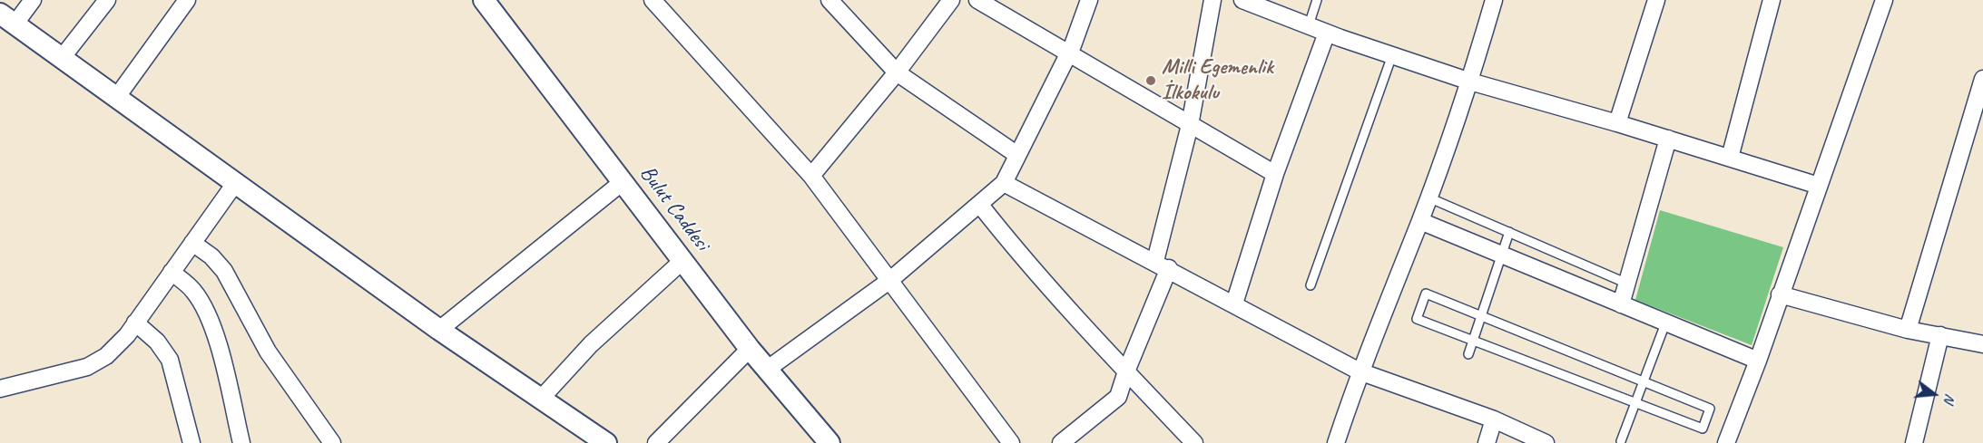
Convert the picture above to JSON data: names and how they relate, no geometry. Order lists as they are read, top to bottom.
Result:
{
  "streets": {
    "street": ["Bulut Caddesi"]
  },
  "places": ["Milli Egemenlik İlkokulu"],
  "north": "right"
}
